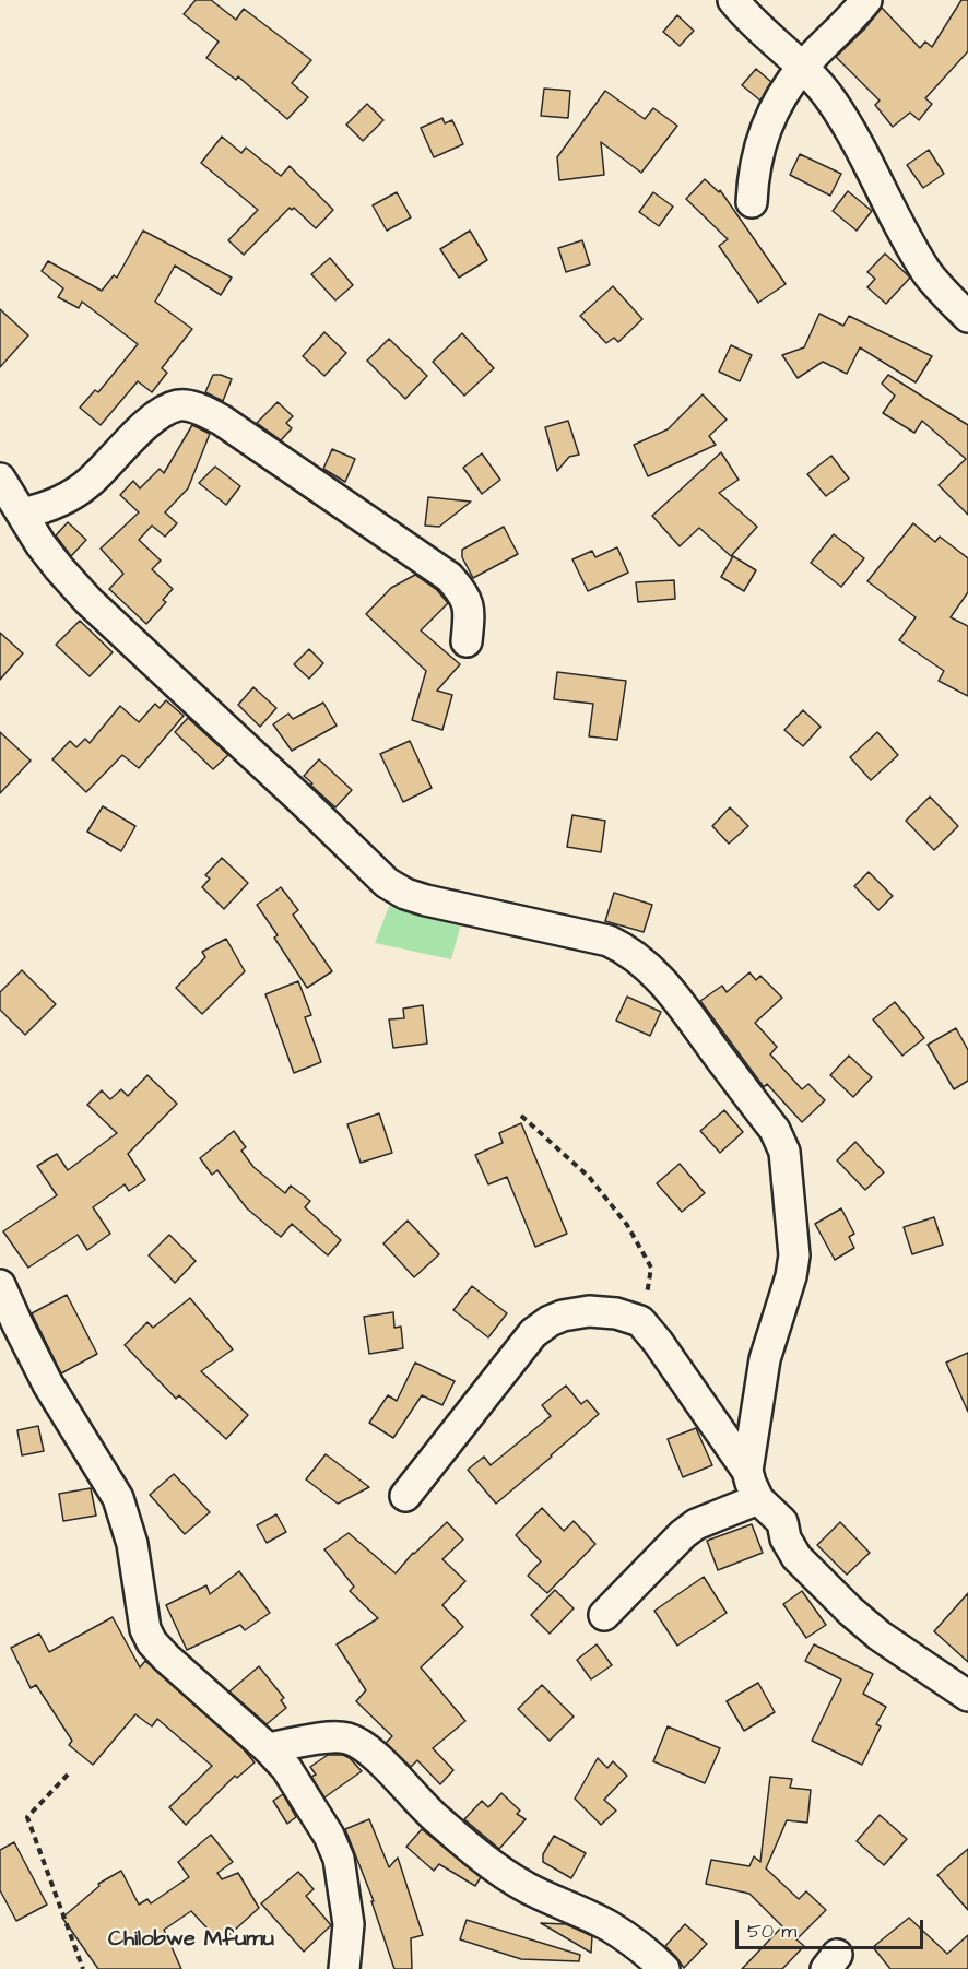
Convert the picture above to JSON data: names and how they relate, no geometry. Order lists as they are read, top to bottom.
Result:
{
  "districts": ["Chilobwe Mfumu"],
  "scale_bar": "50 m"
}
